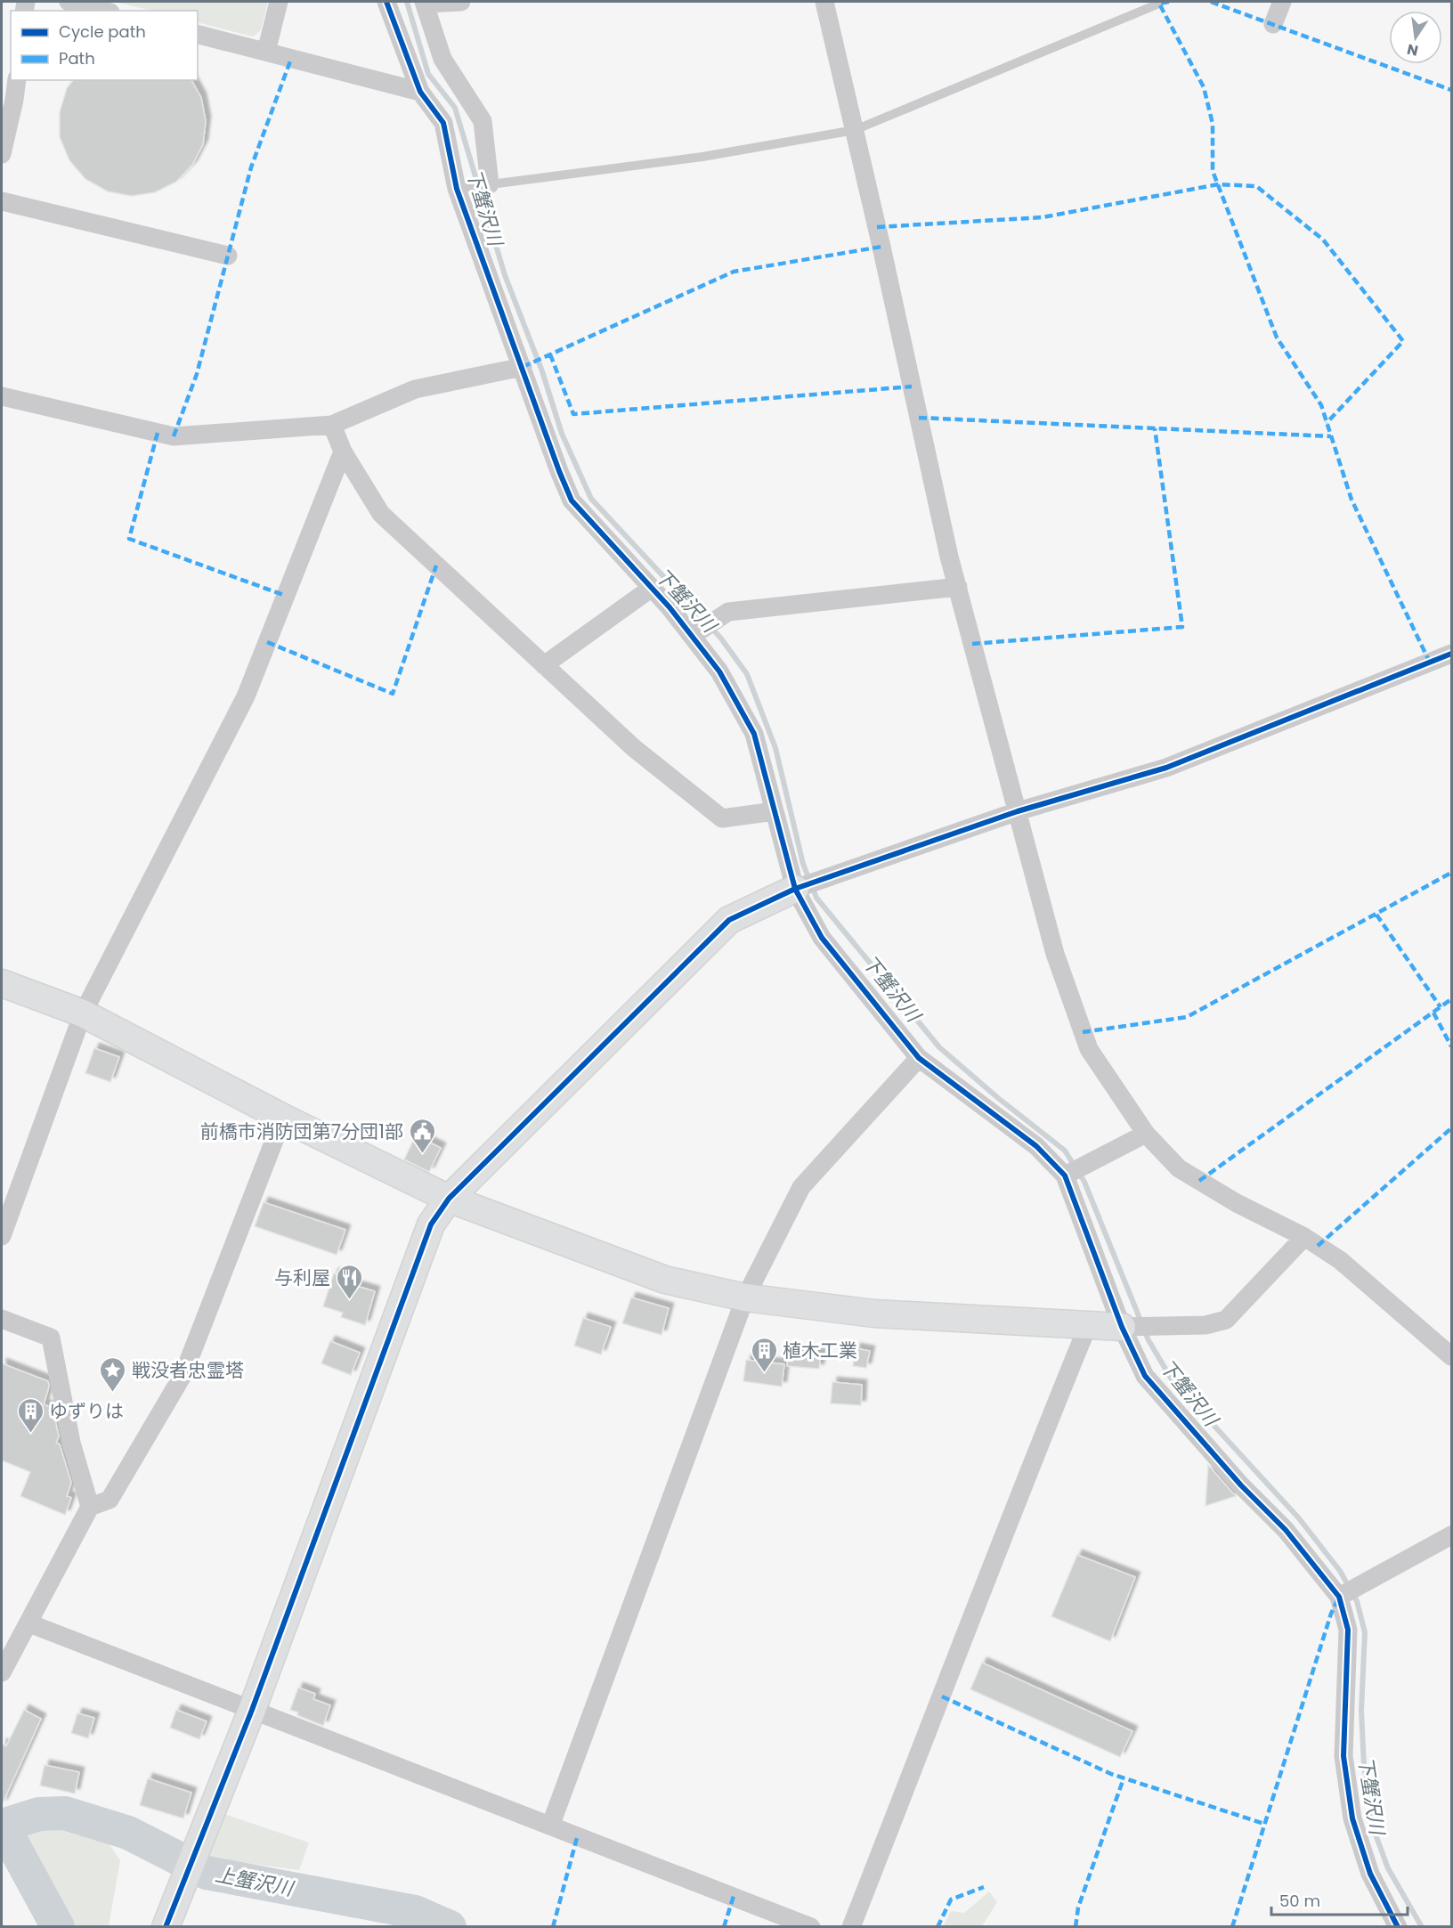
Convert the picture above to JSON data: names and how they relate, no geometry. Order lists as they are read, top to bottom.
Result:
{
  "water": ["下蟹沢川", "上蟹沢川"],
  "places": {
    "public building": ["前橋市消防団第7分団1部"],
    "restaurant": ["与利屋"],
    "building": ["植木工業", "ゆずりは"],
    "place": ["戦没者忠霊塔"]
  },
  "legend": ["Cycle path", "Path"],
  "scale_bar": "50 m",
  "north": "bottom"
}
